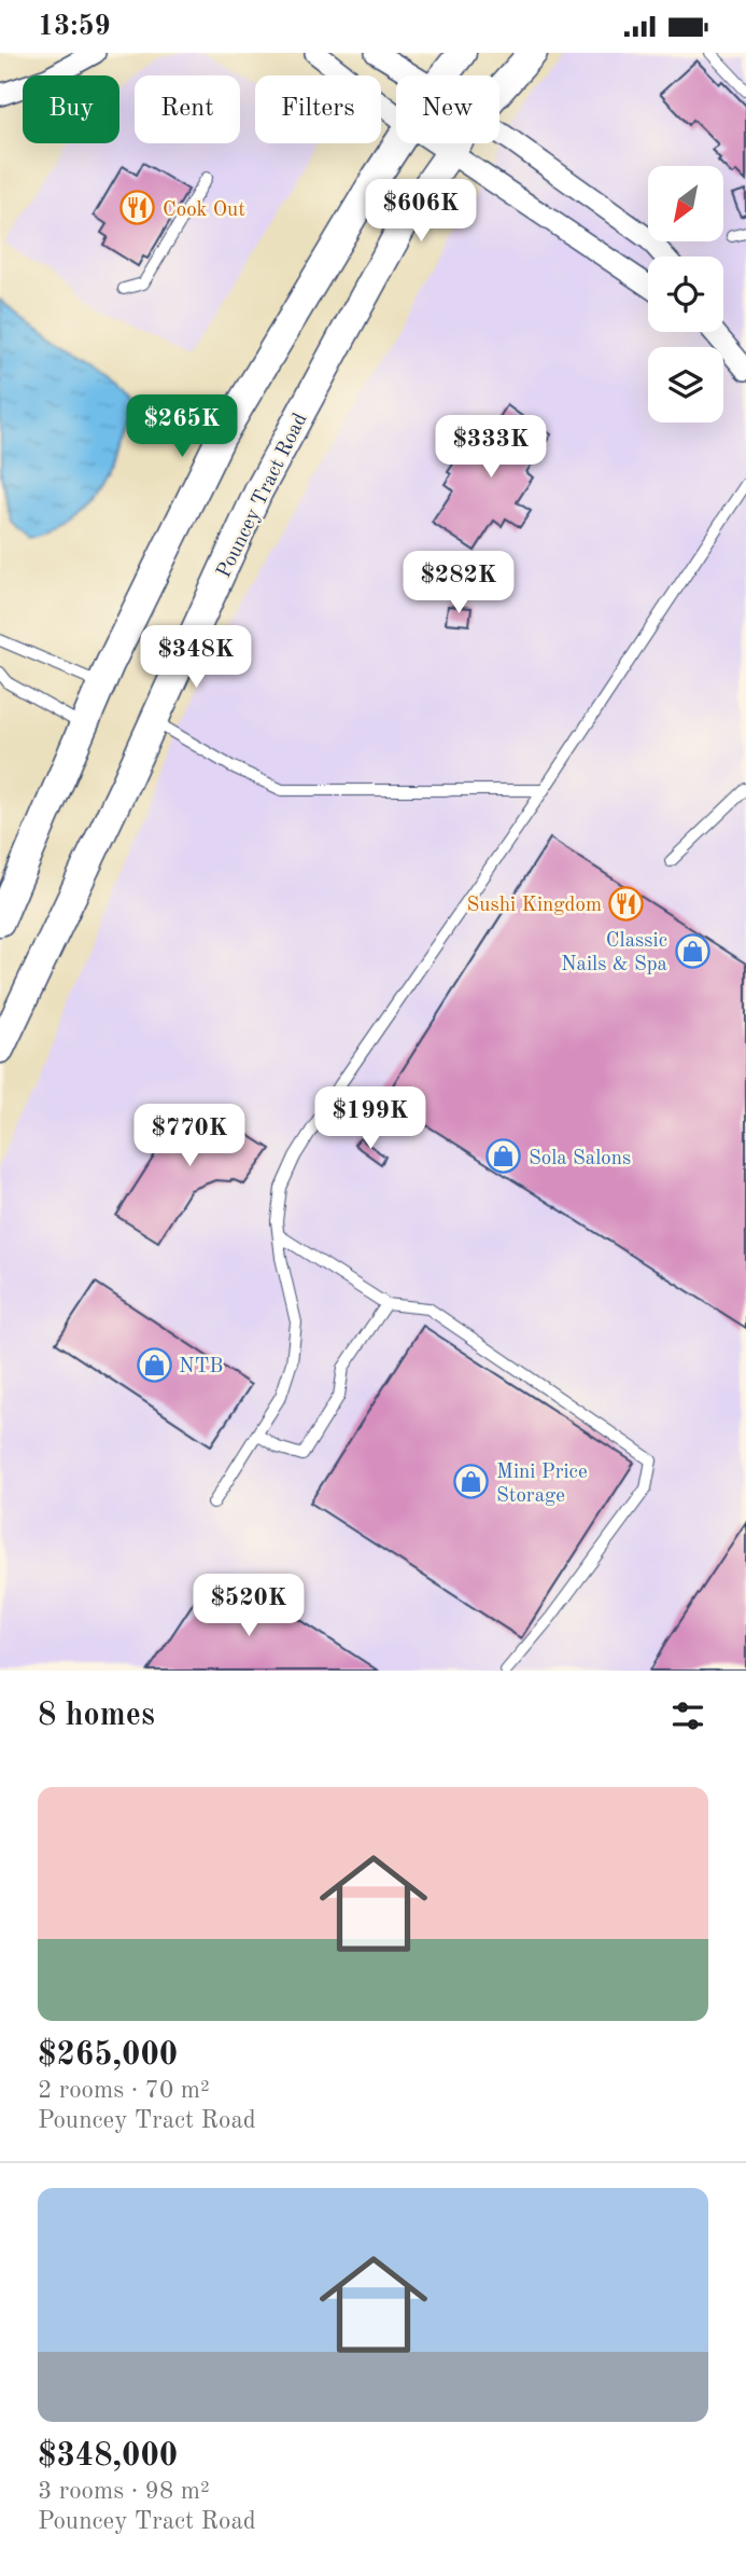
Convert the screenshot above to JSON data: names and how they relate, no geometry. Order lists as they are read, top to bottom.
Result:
{
  "streets": {
    "main road": ["Pouncey Tract Road"]
  },
  "places": {
    "restaurant": ["Cook Out", "Sushi Kingdom"],
    "shop": [
      "Classic Nails & Spa",
      "Sola Salons",
      "NTB",
      "Mini Price Storage"
    ]
  },
  "north": "bottom left",
  "page": {
    "status": "13:59",
    "chip": [
      "Buy",
      "Rent",
      "Filters",
      "New"
    ],
    "price": [
      "$606K",
      "$265K",
      "$333K",
      "$282K",
      "$348K",
      "$199K",
      "$770K",
      "$520K"
    ],
    "heading": "8 homes",
    "list": [
      {
        "name": "$265,000",
        "note": "2 rooms · 70 m² · Pouncey Tract Road"
      },
      {
        "name": "$348,000",
        "note": "3 rooms · 98 m² · Pouncey Tract Road"
      }
    ]
  }
}
